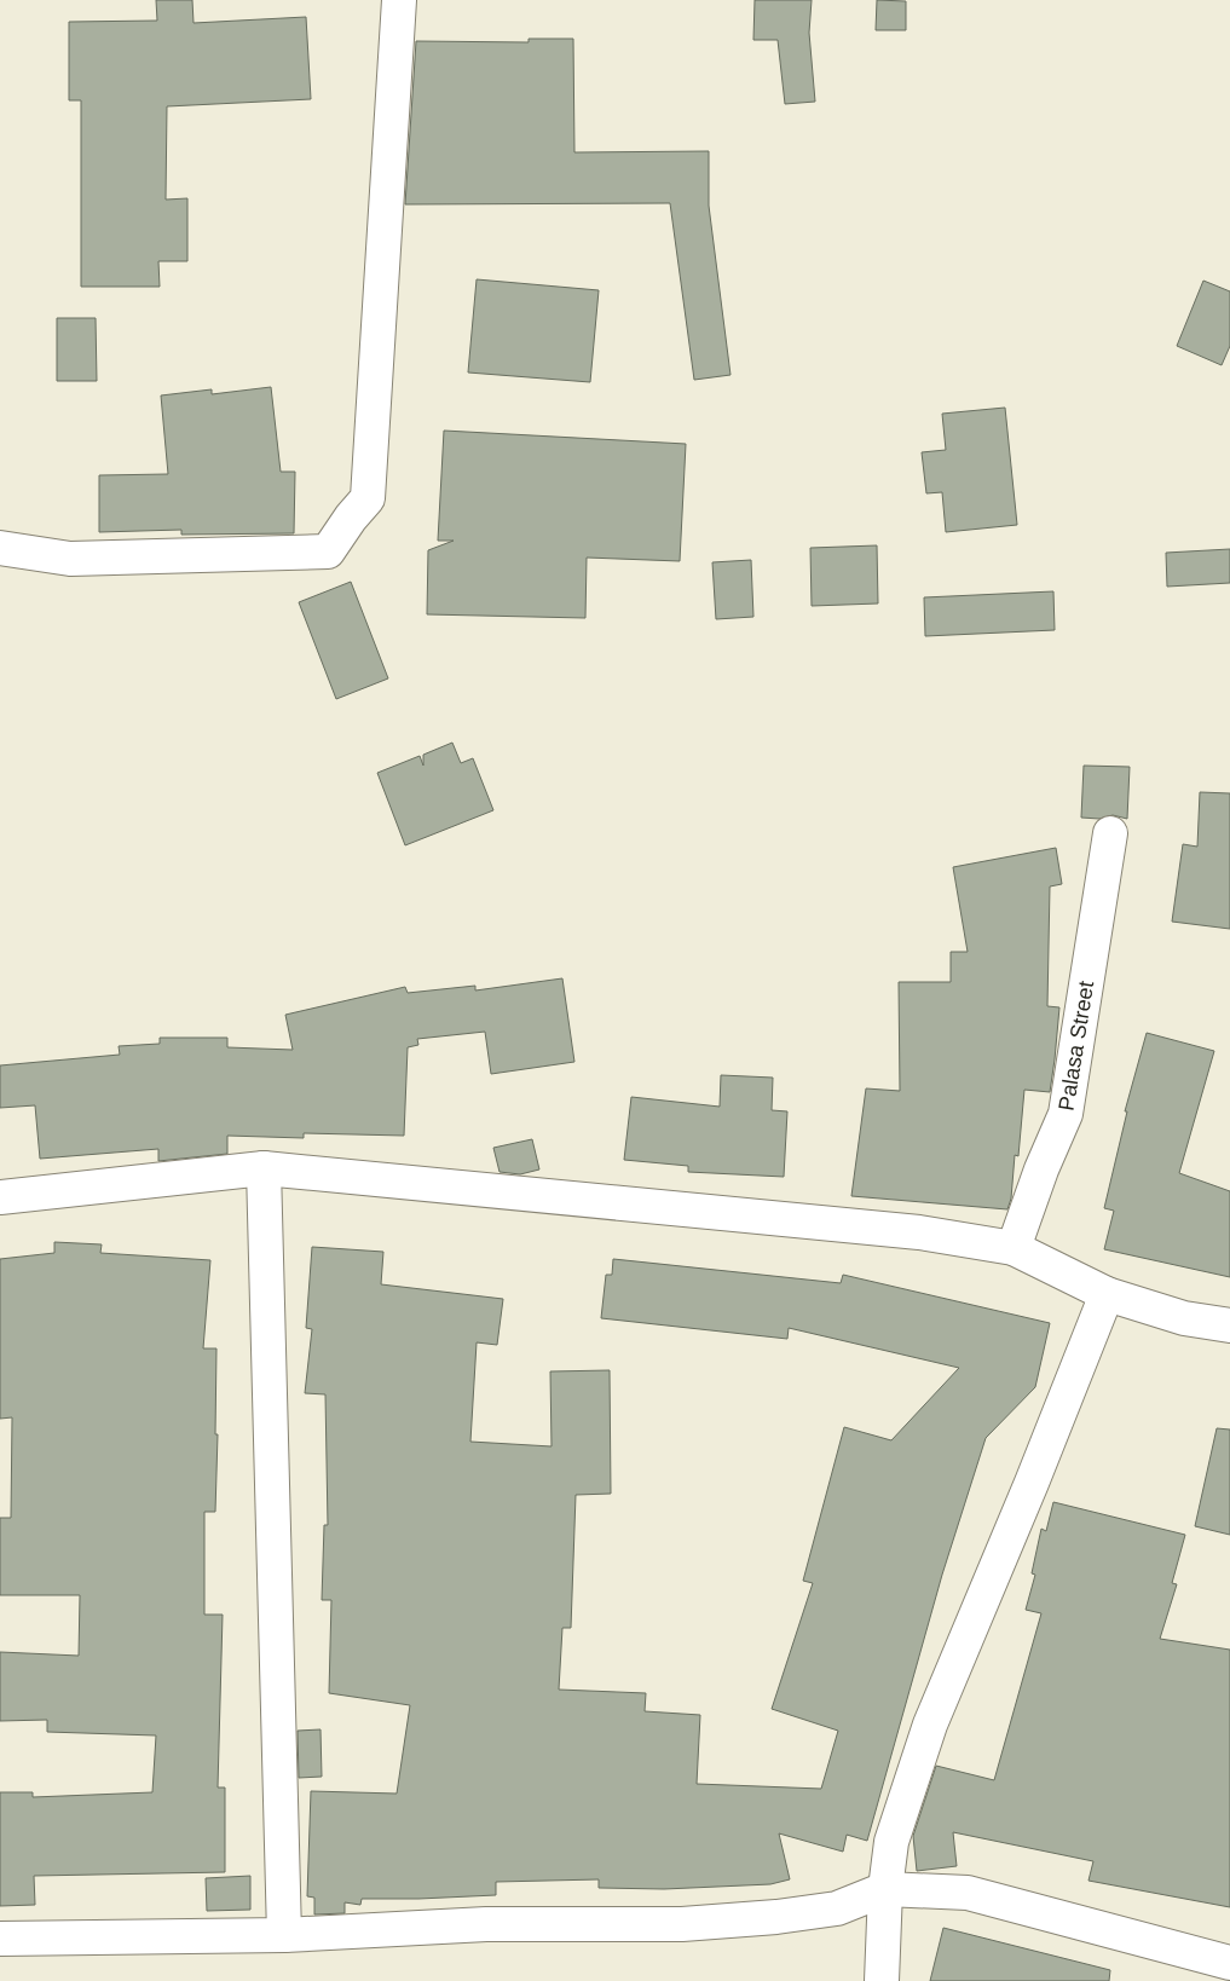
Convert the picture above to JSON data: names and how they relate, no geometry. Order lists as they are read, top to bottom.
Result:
{
  "streets": {
    "street": ["Palasa Street"]
  }
}
